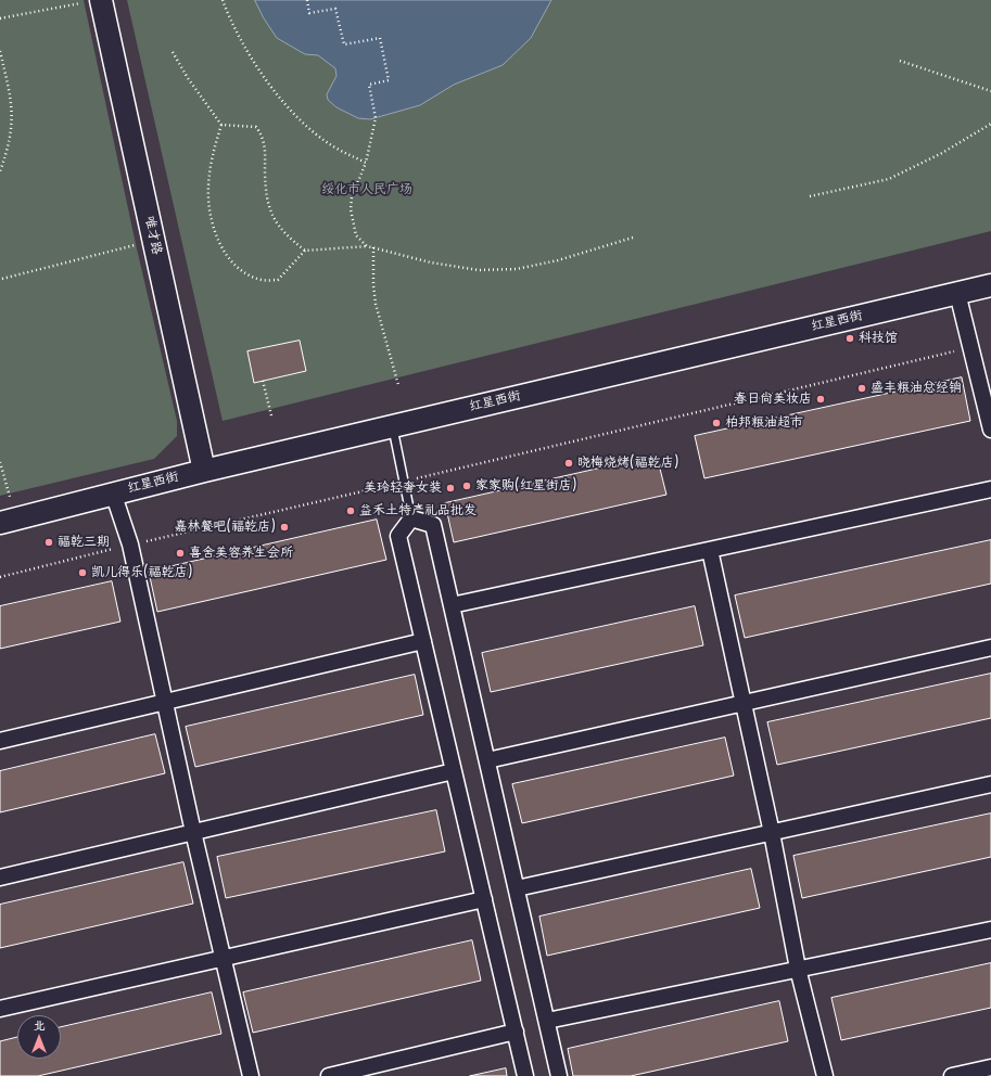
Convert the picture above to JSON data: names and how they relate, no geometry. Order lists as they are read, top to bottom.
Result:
{
  "streets": {
    "main road": ["唯才路", "红星西街"]
  },
  "crossings": [
    ["唯才路", "红星西街"]
  ],
  "parks": ["绥化市人民广场"],
  "places": [
    "科技馆",
    "盛丰粮油总经销",
    "春日尚美妆店",
    "柏邦粮油超市",
    "晓梅烧烤(福乾店)",
    "家家购(红星街店)",
    "美玲轻奢女装",
    "益禾土特产礼品批发",
    "嘉林餐吧(福乾店)",
    "福乾三期",
    "喜舍美容养生会所",
    "凯儿得乐(福乾店)"
  ],
  "north": "top"
}
